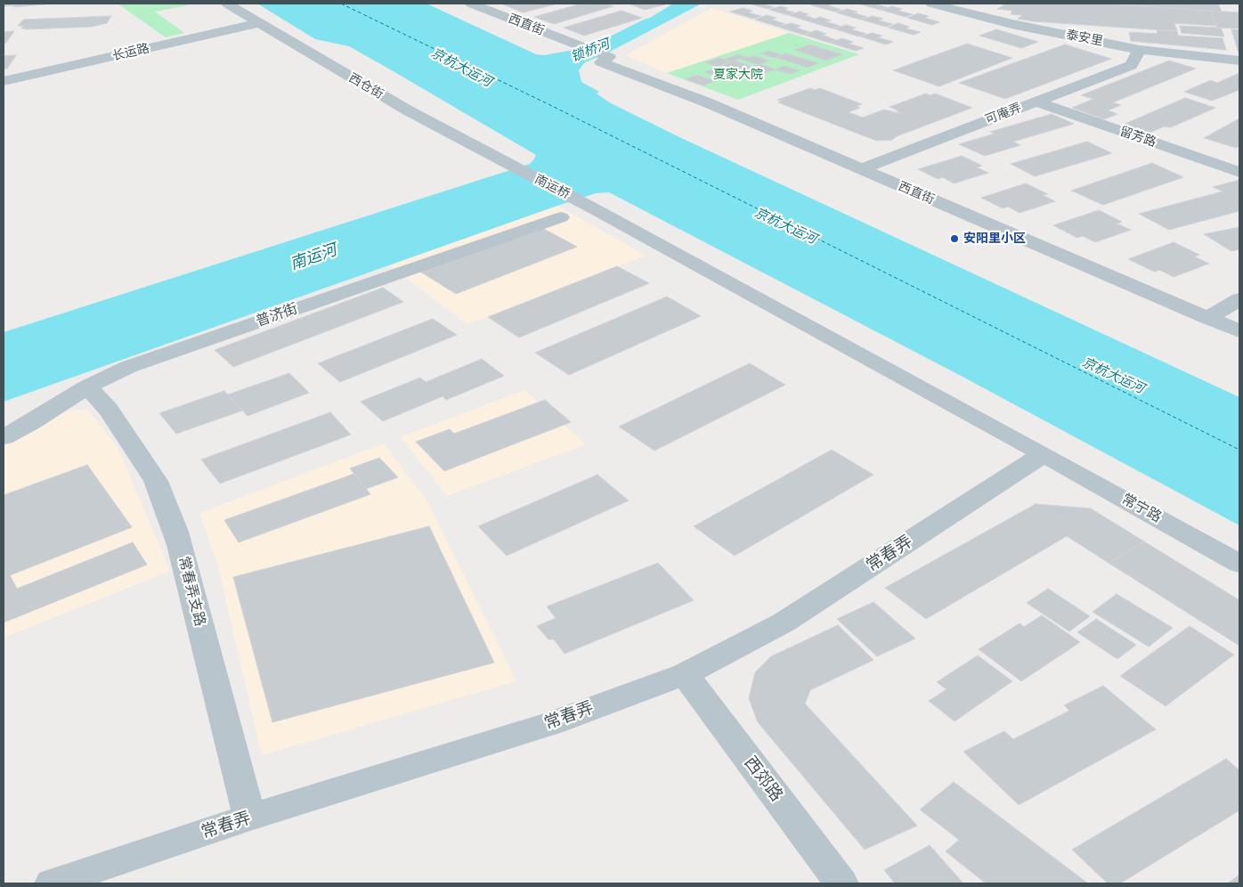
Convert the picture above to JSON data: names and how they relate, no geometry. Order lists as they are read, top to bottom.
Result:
{
  "streets": {
    "street": [
      "西直街",
      "泰安里",
      "长运路",
      "西仓街",
      "可庵弄",
      "留芳路",
      "南运桥",
      "普济街",
      "常宁路",
      "常春弄",
      "常春弄支路",
      "西郊路"
    ]
  },
  "crossings": [
    ["西直街", "可庵弄"],
    ["泰安里", "可庵弄"],
    ["长运路", "西仓街"],
    ["西仓街", "南运桥"],
    ["可庵弄", "留芳路"],
    ["南运桥", "常宁路"],
    ["南运桥", "常春弄"],
    ["普济街", "常春弄支路"],
    ["常宁路", "常春弄"],
    ["常春弄", "常春弄支路"],
    ["常春弄", "西郊路"]
  ],
  "water": ["锁桥河", "京杭大运河", "南运河"],
  "parks": ["夏家大院"],
  "places": ["安阳里小区"]
}
